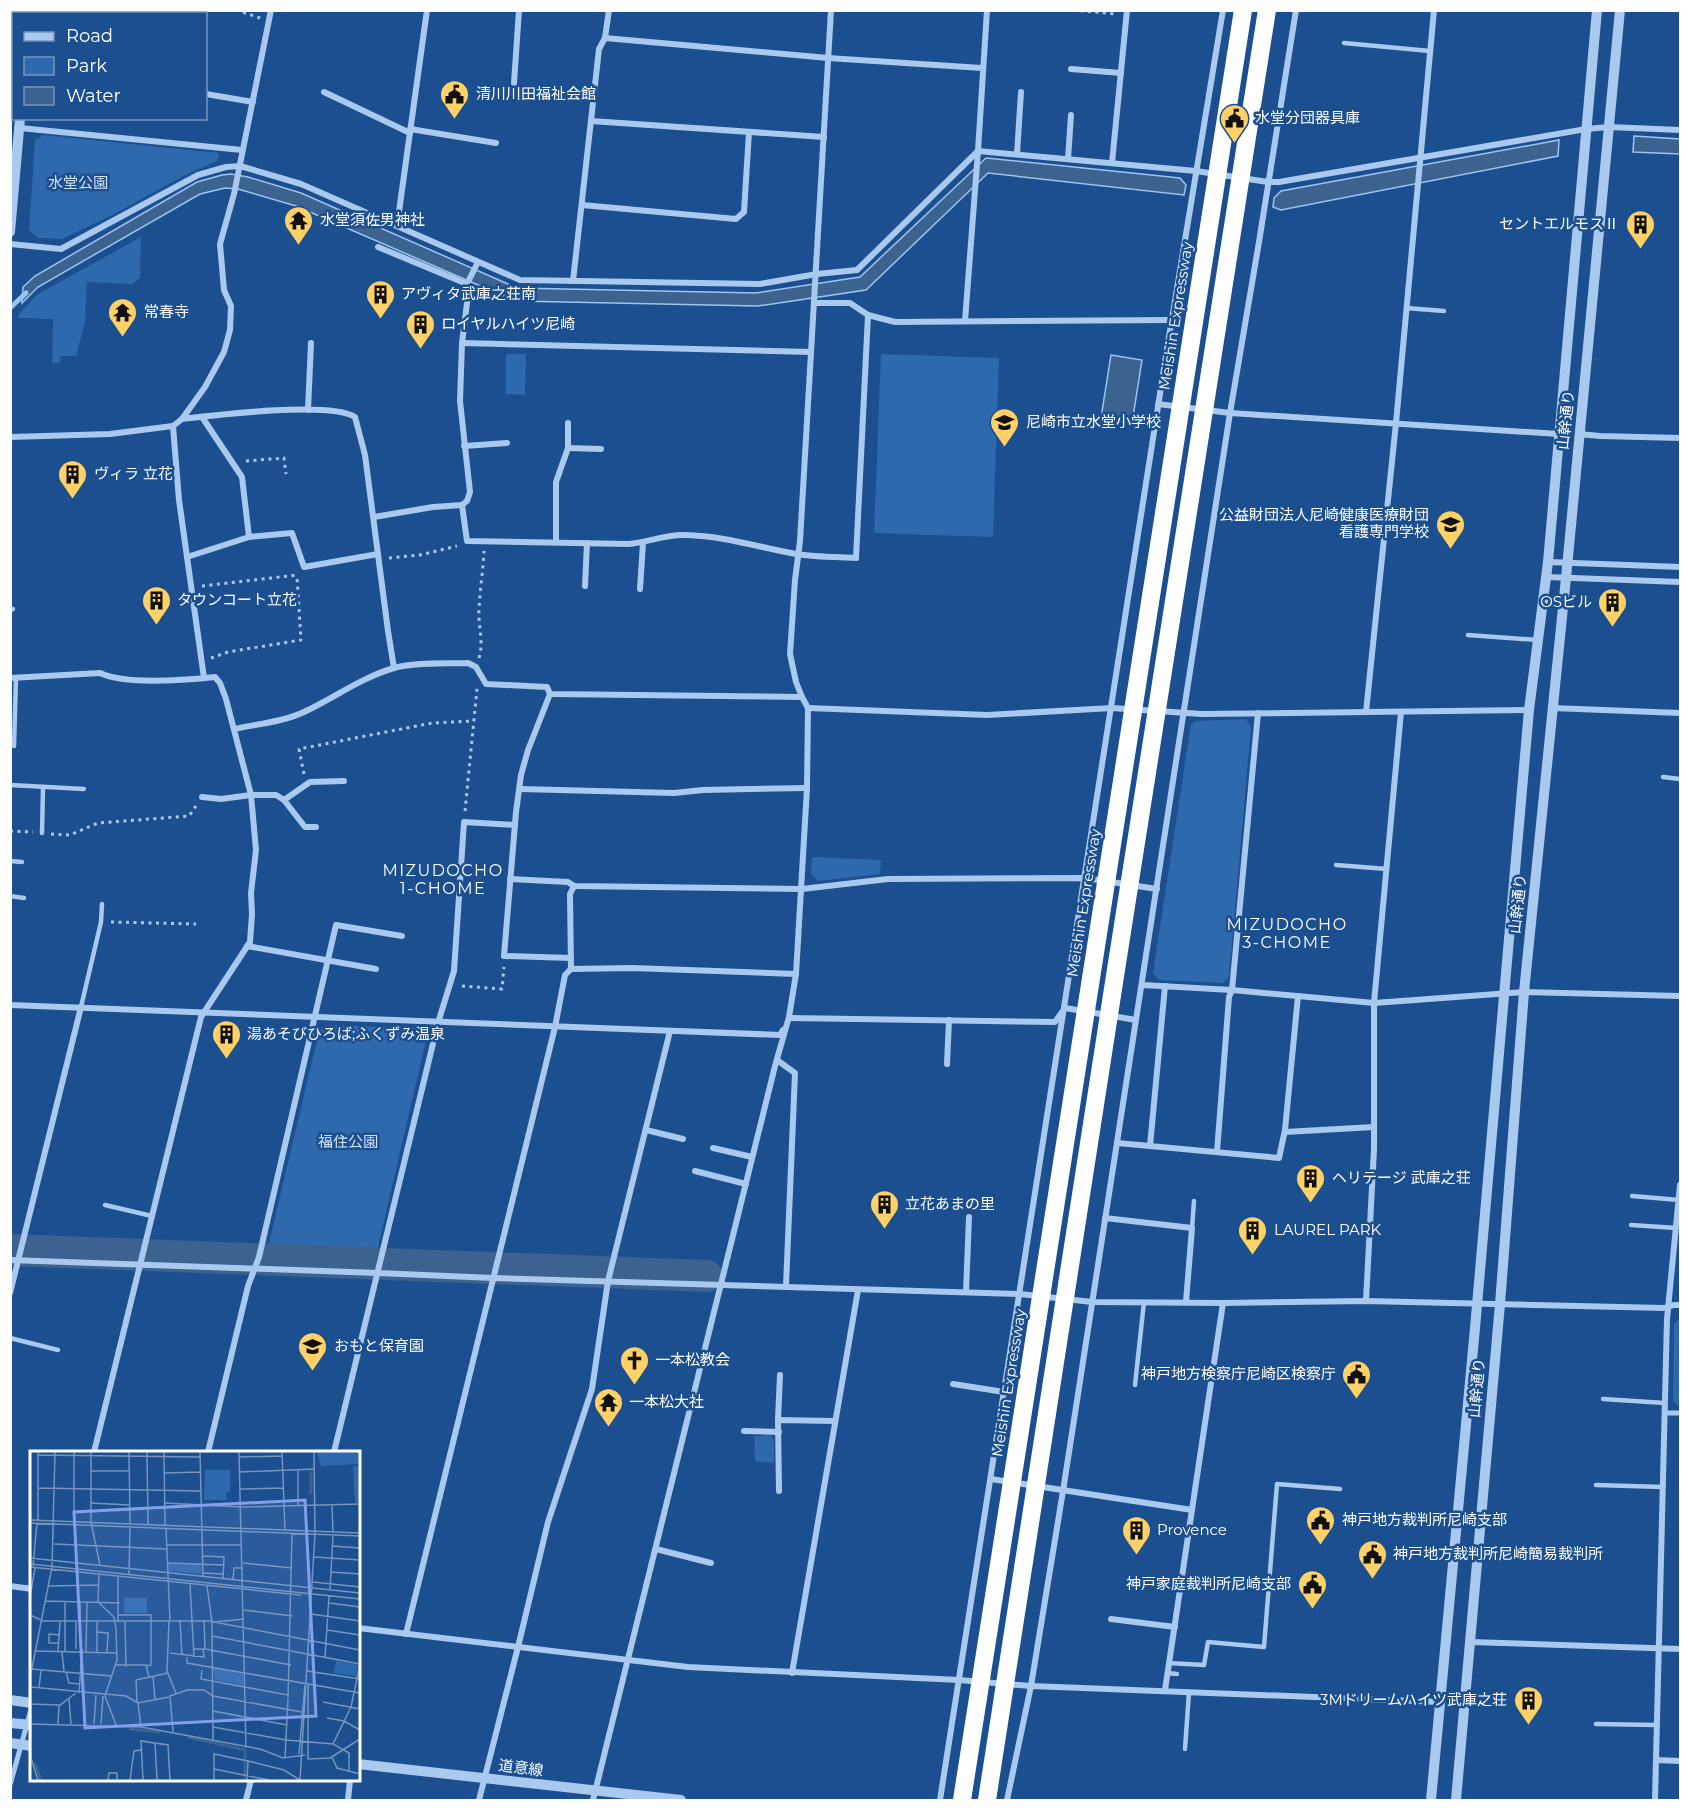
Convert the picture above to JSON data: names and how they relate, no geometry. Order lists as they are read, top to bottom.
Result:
{
  "streets": {
    "highway": ["Meishin Expressway"],
    "street": ["山幹通り", "道意線"]
  },
  "districts": ["MIZUDOCHO 1-CHOME", "MIZUDOCHO 3-CHOME"],
  "parks": ["水堂公園", "福住公園"],
  "places": {
    "public building": [
      "清川川田福祉会館",
      "水堂分団器具庫",
      "神戸地方検察庁尼崎区検察庁",
      "神戸地方裁判所尼崎支部",
      "神戸地方裁判所尼崎簡易裁判所",
      "神戸家庭裁判所尼崎支部"
    ],
    "temple": ["水堂須佐男神社", "常春寺", "一本松大社"],
    "building": [
      "セントエルモスⅡ",
      "アヴィタ武庫之荘南",
      "ロイヤルハイツ尼崎",
      "ヴィラ 立花",
      "タウンコート立花",
      "OSビル",
      "湯あそびひろば;ふくずみ温泉",
      "ヘリテージ 武庫之荘",
      "立花あまの里",
      "LAUREL PARK",
      "Provence",
      "3Mドリームハイツ武庫之荘"
    ],
    "school or university": ["尼崎市立水堂小学校", "公益財団法人尼崎健康医療財団 看護専門学校", "おもと保育園"],
    "church": ["一本松教会"]
  },
  "legend": ["Road", "Park", "Water"]
}
